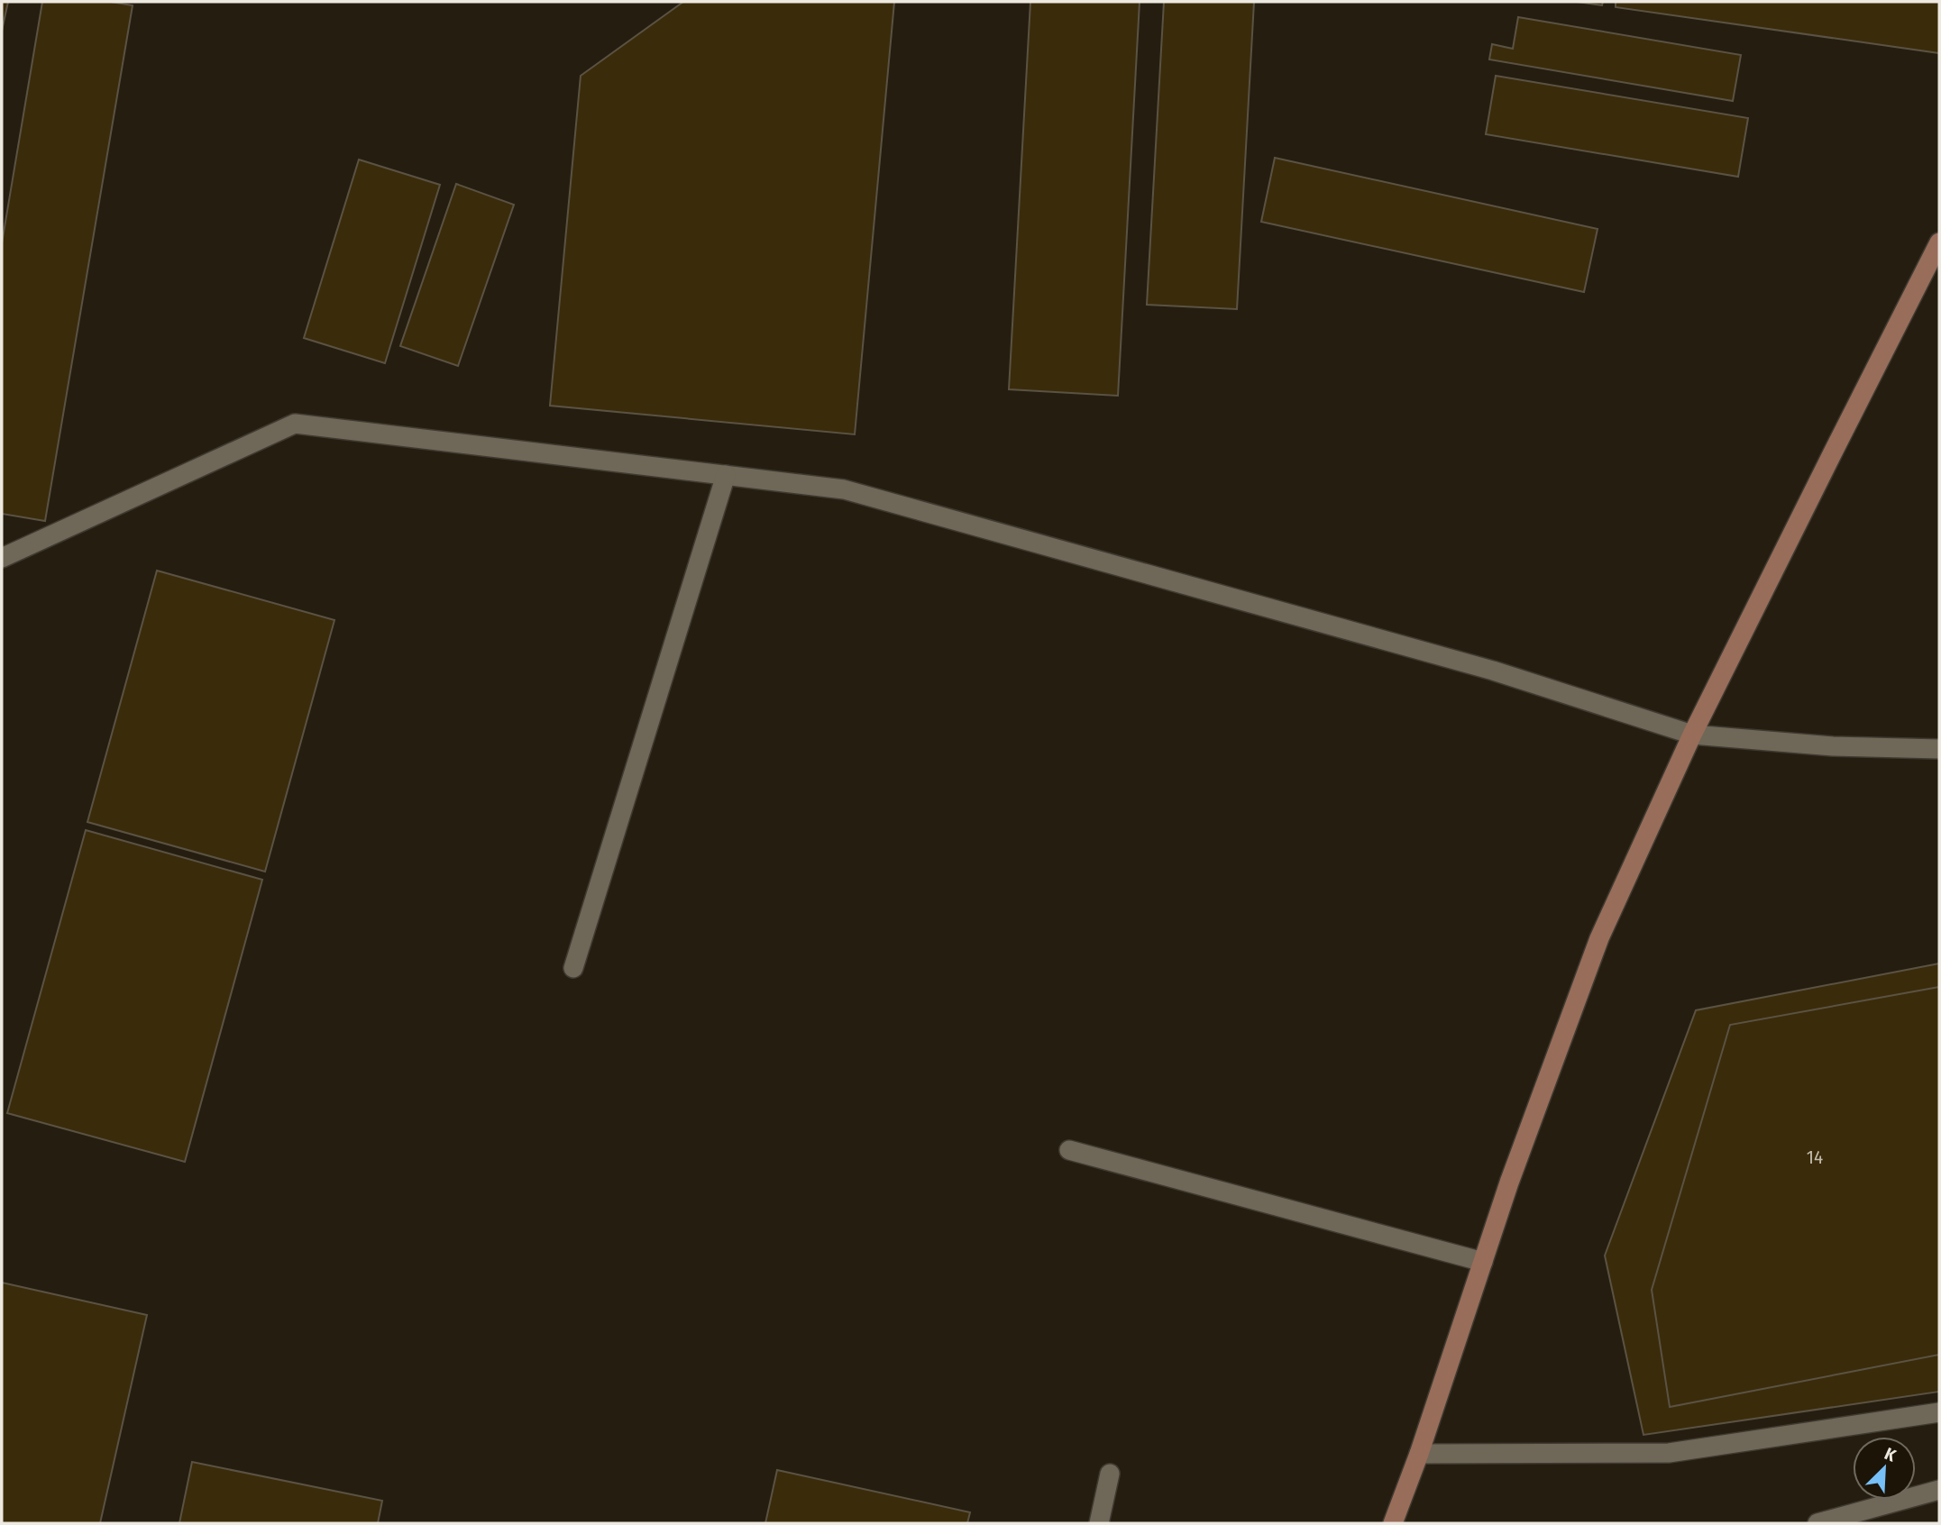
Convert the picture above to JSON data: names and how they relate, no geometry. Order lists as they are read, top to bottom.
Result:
{
  "house_numbers": ["14"],
  "north": "top right"
}
